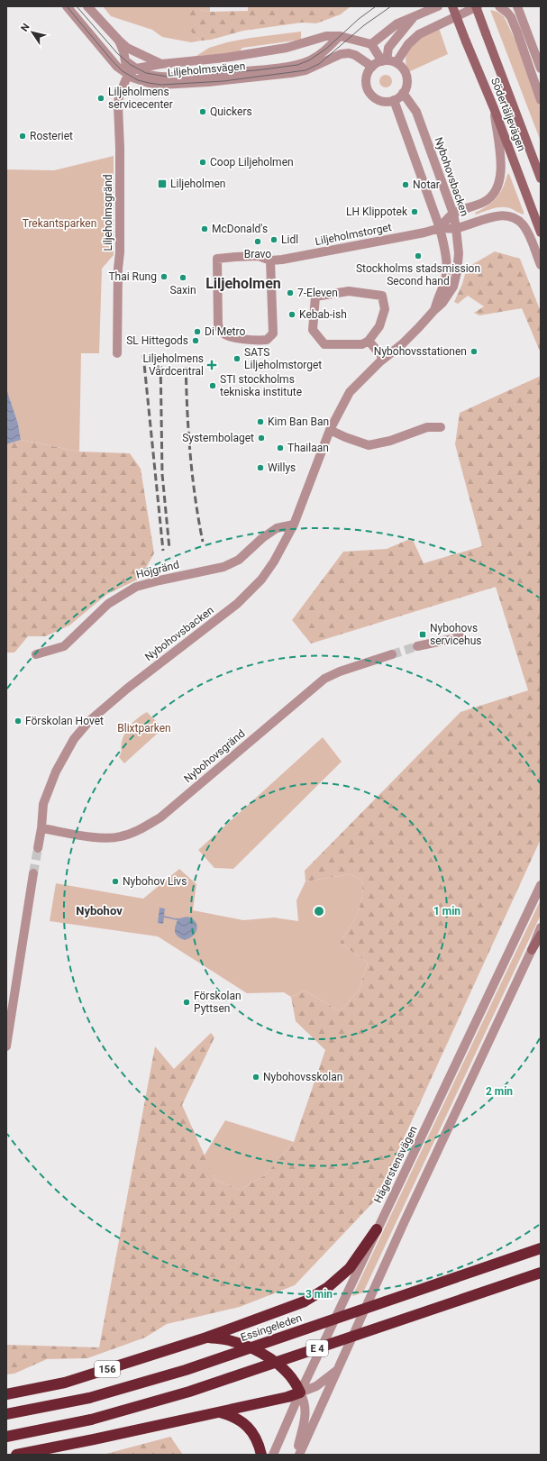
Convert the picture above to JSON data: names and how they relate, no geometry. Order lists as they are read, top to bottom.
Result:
{
  "streets": {
    "highway": ["Essingeleden", "E 4", "156"],
    "main road": ["Södertäljevägen"],
    "street": [
      "Liljeholmsvägen",
      "Nybohovsbacken",
      "Liljeholmsgränd",
      "Liljeholmstorget",
      "Hojgränd",
      "Nybohovsgränd",
      "Hägerstensvägen"
    ]
  },
  "crossings": [
    ["Liljeholmsvägen", "Nybohovsbacken"],
    ["Liljeholmsvägen", "Liljeholmsgränd"],
    ["Nybohovsbacken", "Liljeholmstorget"],
    ["Nybohovsbacken", "Hojgränd"],
    ["Nybohovsbacken", "Nybohovsgränd"],
    ["Hägerstensvägen", "156"]
  ],
  "districts": ["Liljeholmen", "Nybohov"],
  "parks": ["Trekantsparken", "Blixtparken"],
  "places": {
    "other": [
      "Liljeholmens servicecenter",
      "Quickers",
      "Rosteriet",
      "Coop Liljeholmen",
      "Notar",
      "LH Klippotek",
      "McDonald's",
      "Lidl",
      "Bravo",
      "Stockholms stadsmission Second hand",
      "Thai Rung",
      "Saxin",
      "7-Eleven",
      "Kebab-ish",
      "Di Metro",
      "SL Hittegods",
      "Nybohovsstationen",
      "SATS Liljeholmstorget",
      "STI stockholms tekniska institute",
      "Kim Ban Ban",
      "Systembolaget",
      "Thailaan",
      "Willys",
      "Förskolan Hovet",
      "Nybohov Livs",
      "Förskolan Pyttsen",
      "Nybohovsskolan"
    ],
    "transit": ["Liljeholmen", "Nybohovs servicehus"],
    "health": ["Liljeholmens Vårdcentral"]
  },
  "north": "top left",
  "rings": ["1 min", "2 min", "3 min"]
}
